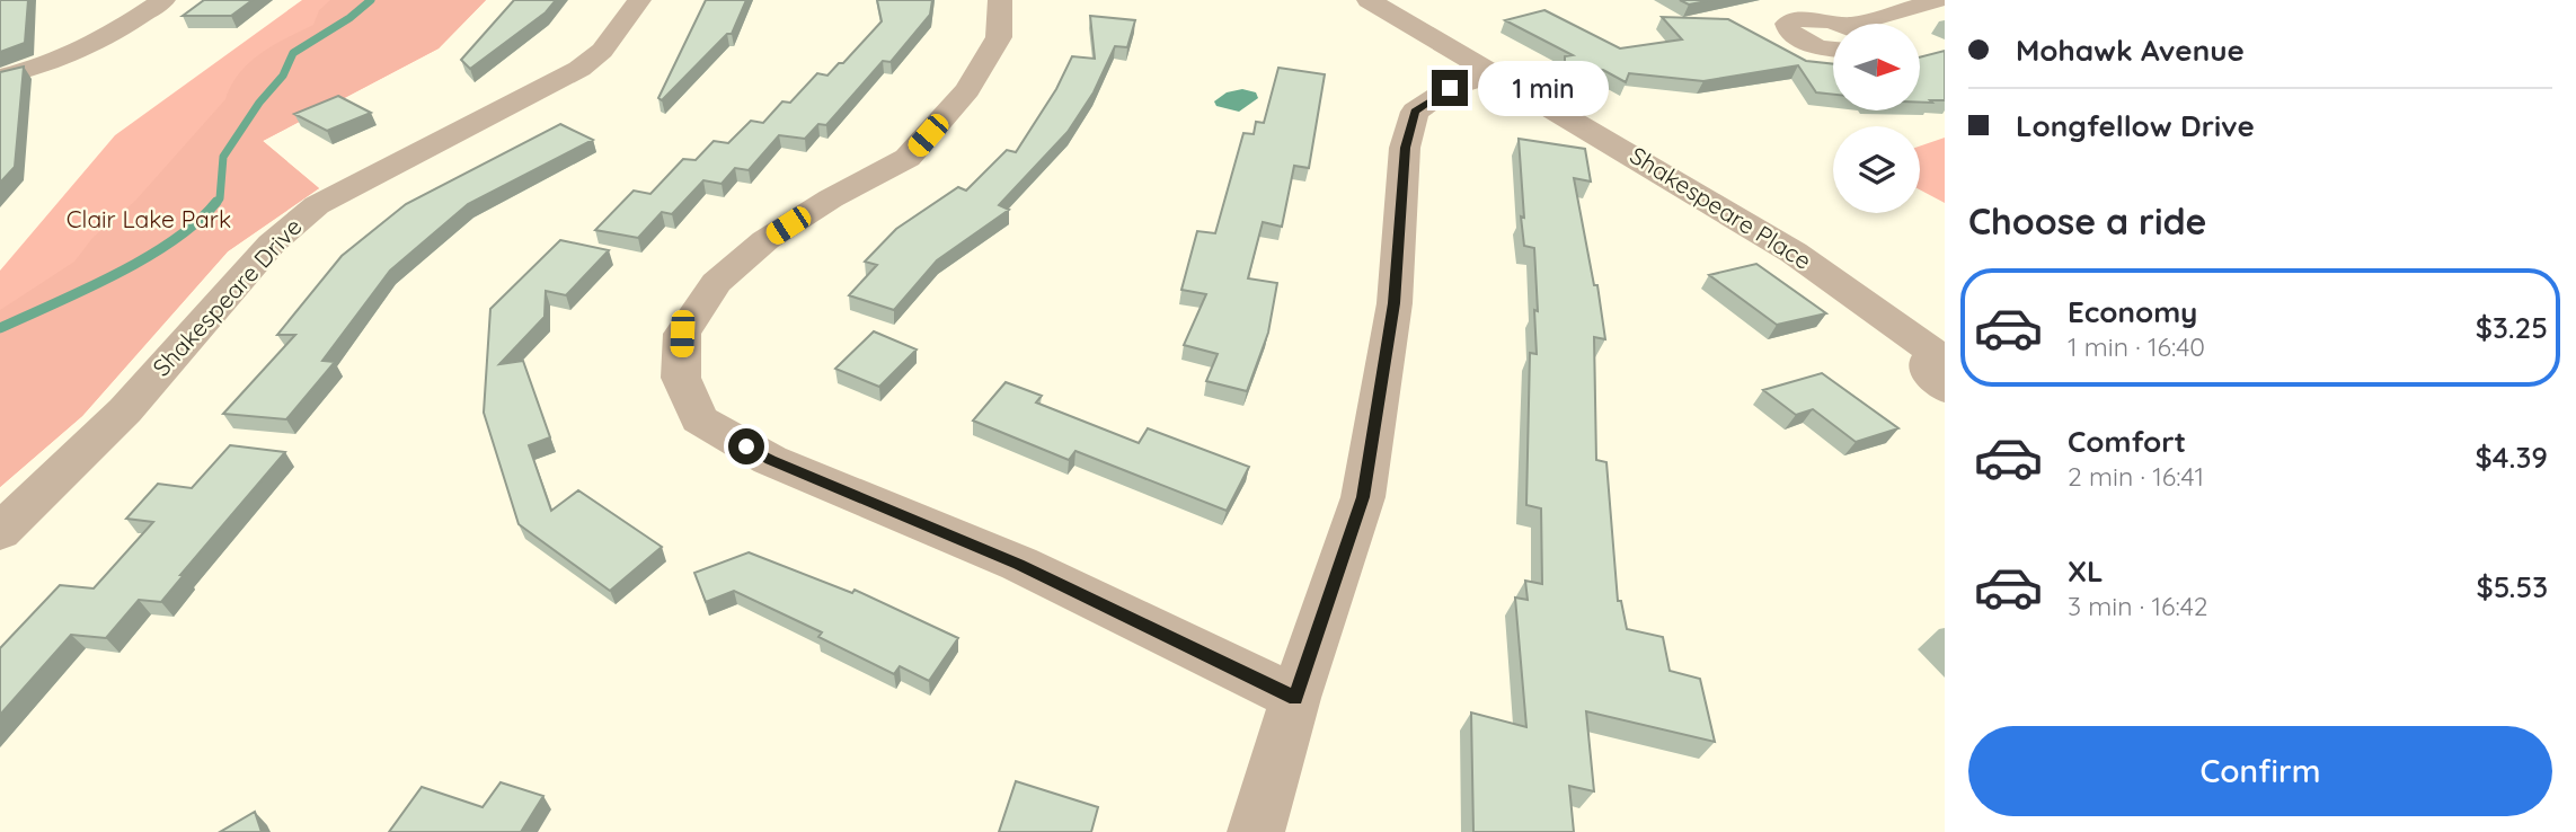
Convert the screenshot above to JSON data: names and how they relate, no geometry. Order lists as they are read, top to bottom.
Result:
{
  "streets": {
    "street": ["Shakespeare Place", "Shakespeare Drive"]
  },
  "parks": ["Clair Lake Park"],
  "north": "right",
  "page": {
    "banner": ["Mohawk Avenue", "Longfellow Drive"],
    "bubble": "1 min",
    "heading": "Choose a ride",
    "list": [
      {
        "name": "Economy",
        "note": "1 min · 16:40",
        "value": "$3.25"
      },
      {
        "name": "Comfort",
        "note": "2 min · 16:41",
        "value": "$4.39"
      },
      {
        "name": "XL",
        "note": "3 min · 16:42",
        "value": "$5.53"
      }
    ],
    "buttons": "Confirm"
  }
}
